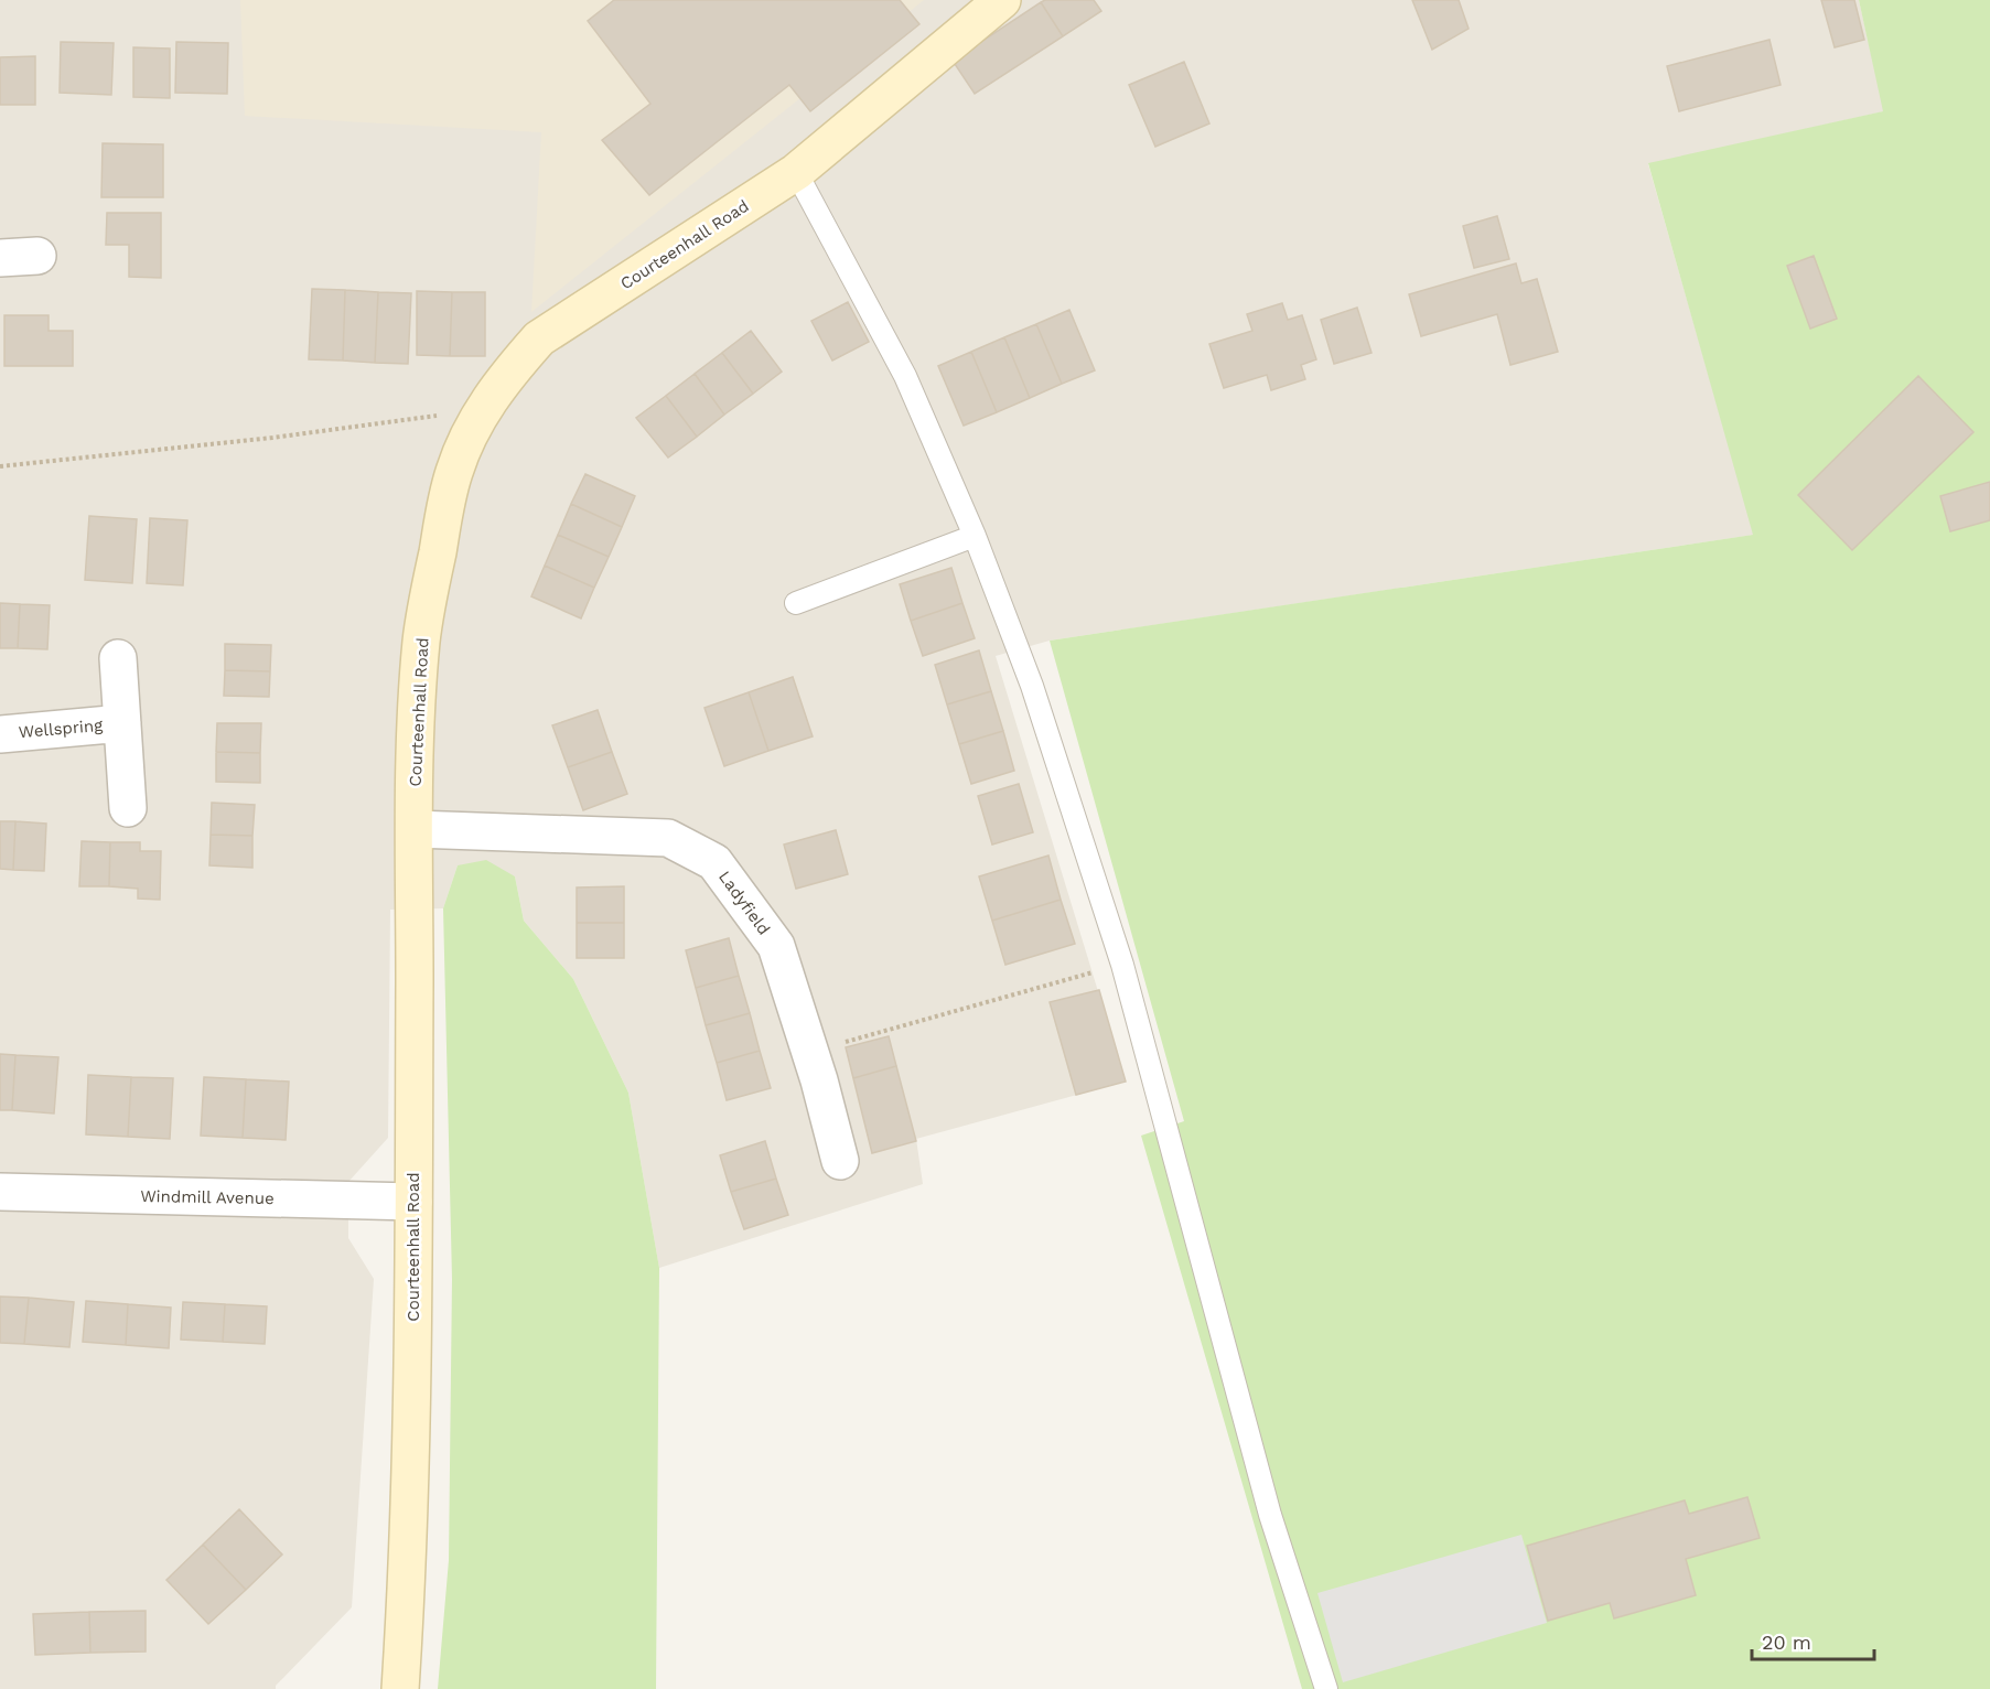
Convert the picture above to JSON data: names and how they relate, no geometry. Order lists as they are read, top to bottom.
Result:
{
  "streets": {
    "street": [
      "Courteenhall Road",
      "Wellspring",
      "Ladyfield",
      "Windmill Avenue"
    ]
  },
  "crossings": [
    ["Courteenhall Road", "Ladyfield"],
    ["Courteenhall Road", "Windmill Avenue"]
  ],
  "scale_bar": "20 m"
}
